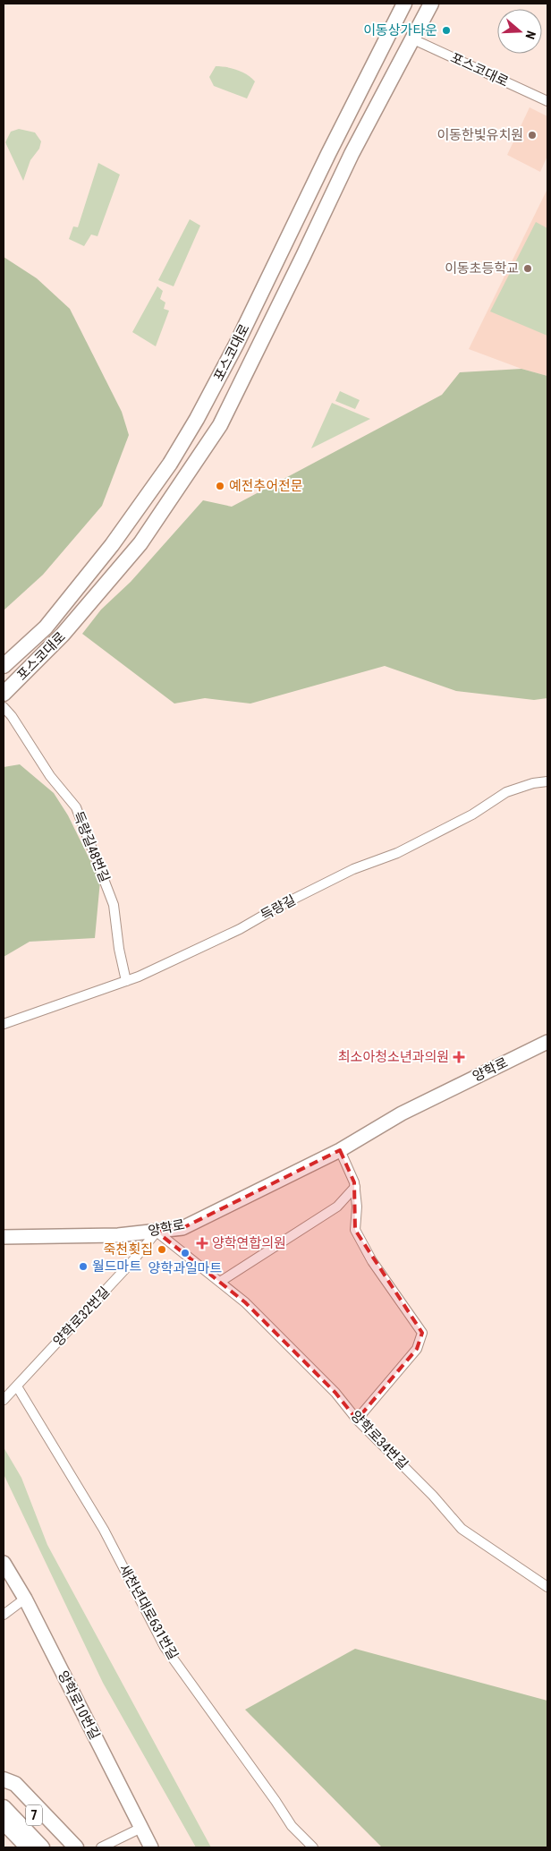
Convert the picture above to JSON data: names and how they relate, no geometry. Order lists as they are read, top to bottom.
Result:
{
  "streets": {
    "main road": ["포스코대로", "7"],
    "street": [
      "득량길48번길",
      "득량길",
      "양학로",
      "양학로32번길",
      "양학로34번길",
      "새천년대로631번길",
      "양학로10번길"
    ]
  },
  "crossings": [
    ["득량길48번길", "득량길"],
    ["양학로", "양학로32번길"],
    ["양학로", "양학로34번길"],
    ["양학로32번길", "양학로34번길"],
    ["양학로32번길", "새천년대로631번길"]
  ],
  "places": {
    "other": [
      "이동상가타운",
      "이동한빛유치원",
      "이동초등학교",
      "예전추어전문",
      "죽천횟집",
      "양학과일마트",
      "월드마트"
    ],
    "health": ["최소아청소년과의원", "양학연합의원"]
  },
  "north": "right"
}
